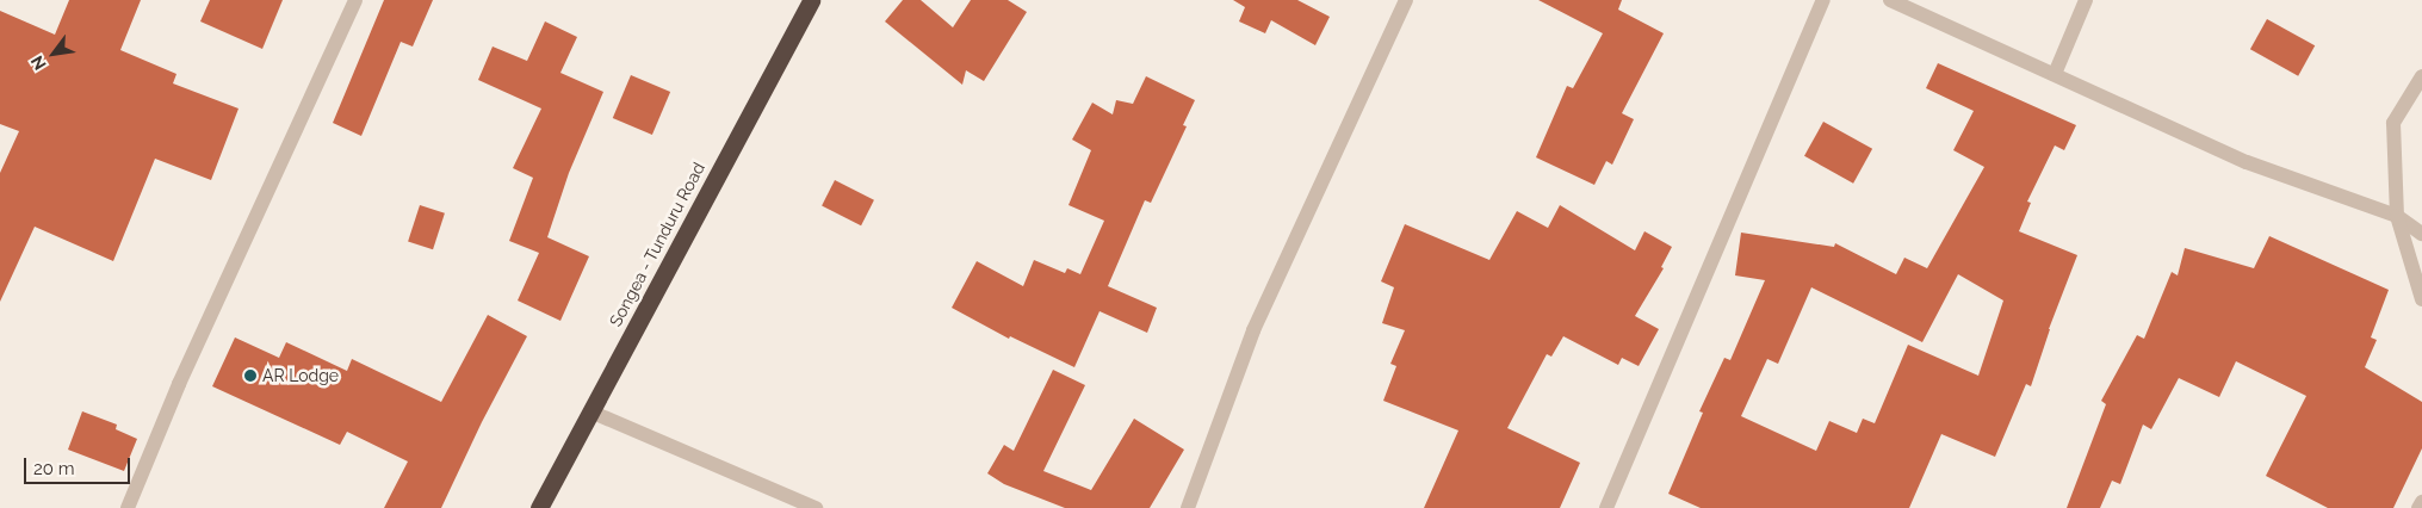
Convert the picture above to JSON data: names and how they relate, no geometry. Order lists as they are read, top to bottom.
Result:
{
  "streets": {
    "highway": ["Songea - Tunduru Road"]
  },
  "places": ["AR Lodge"],
  "scale_bar": "20 m",
  "north": "bottom left"
}
